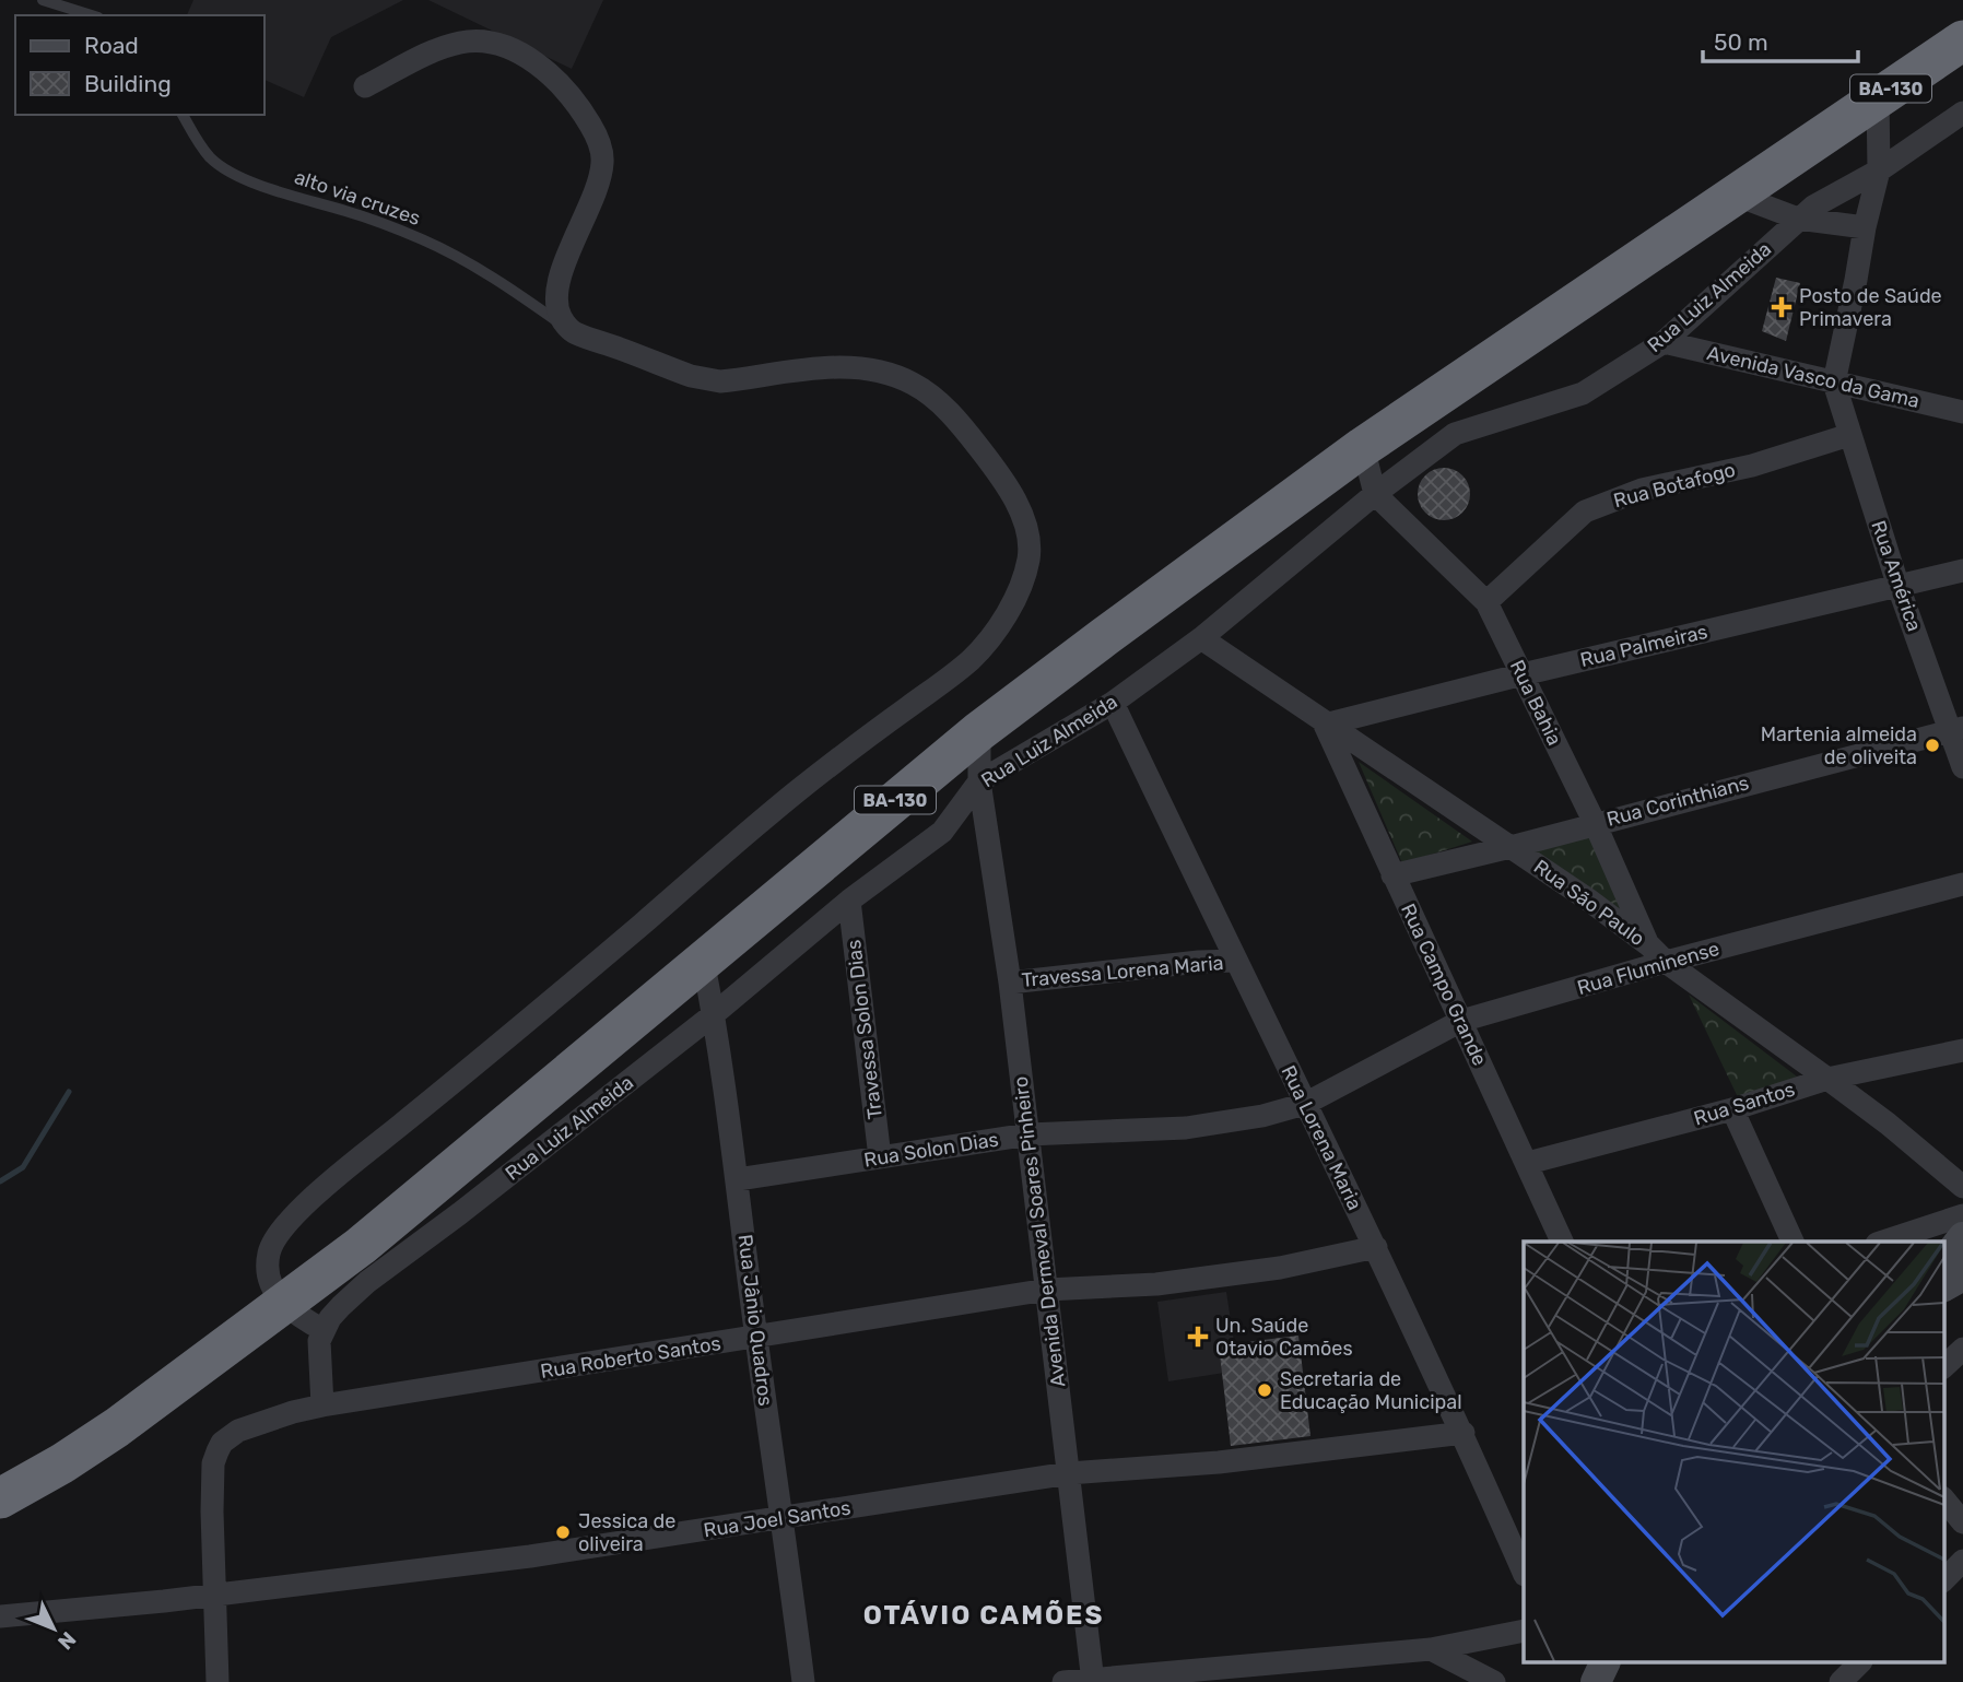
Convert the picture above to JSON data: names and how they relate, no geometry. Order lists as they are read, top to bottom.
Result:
{
  "streets": {
    "highway": ["BA-130"],
    "street": [
      "Rua Luiz Almeida",
      "Avenida Vasco da Gama",
      "Rua Botafogo",
      "Rua América",
      "Rua Palmeiras",
      "Rua Bahia",
      "Rua Corinthians",
      "Rua São Paulo",
      "Rua Fluminense",
      "Travessa Lorena Maria",
      "Rua Campo Grande",
      "Travessa Solon Dias",
      "Rua Santos",
      "Rua Lorena Maria",
      "Rua Solon Dias",
      "Avenida Dermeval Soares Pinheiro",
      "Rua Jânio Quadros",
      "Rua Roberto Santos",
      "Rua Joel Santos"
    ],
    "lane": ["alto via cruzes"]
  },
  "crossings": [
    ["BA-130", "Avenida Dermeval Soares Pinheiro"],
    ["BA-130", "Rua Jânio Quadros"],
    ["Rua Luiz Almeida", "Avenida Vasco da Gama"],
    ["Rua Luiz Almeida", "Rua Bahia"],
    ["Rua Luiz Almeida", "Rua São Paulo"],
    ["Rua Luiz Almeida", "Travessa Solon Dias"],
    ["Rua Luiz Almeida", "Rua Lorena Maria"],
    ["Rua Luiz Almeida", "Avenida Dermeval Soares Pinheiro"],
    ["Rua Luiz Almeida", "Rua Jânio Quadros"],
    ["Avenida Vasco da Gama", "Rua América"],
    ["Rua Botafogo", "Rua América"],
    ["Rua Botafogo", "Rua Bahia"],
    ["Rua América", "Rua Palmeiras"],
    ["Rua América", "Rua Corinthians"],
    ["Rua Palmeiras", "Rua Bahia"],
    ["Rua Palmeiras", "Rua São Paulo"],
    ["Rua Palmeiras", "Rua Campo Grande"],
    ["Rua Bahia", "Rua Corinthians"],
    ["Rua Bahia", "Rua São Paulo"],
    ["Rua Corinthians", "Rua São Paulo"],
    ["Rua Corinthians", "Rua Campo Grande"],
    ["Rua São Paulo", "Rua Fluminense"],
    ["Rua São Paulo", "Rua Campo Grande"],
    ["Rua São Paulo", "Rua Santos"],
    ["Rua Fluminense", "Rua Campo Grande"],
    ["Rua Fluminense", "Rua Lorena Maria"],
    ["Rua Fluminense", "Rua Solon Dias"],
    ["Travessa Lorena Maria", "Rua Lorena Maria"],
    ["Travessa Lorena Maria", "Avenida Dermeval Soares Pinheiro"],
    ["Rua Campo Grande", "Rua Santos"],
    ["Travessa Solon Dias", "Rua Solon Dias"],
    ["Rua Lorena Maria", "Rua Solon Dias"],
    ["Rua Lorena Maria", "Rua Roberto Santos"],
    ["Rua Lorena Maria", "Rua Joel Santos"],
    ["Rua Solon Dias", "Avenida Dermeval Soares Pinheiro"],
    ["Rua Solon Dias", "Rua Jânio Quadros"],
    ["Avenida Dermeval Soares Pinheiro", "Rua Roberto Santos"],
    ["Avenida Dermeval Soares Pinheiro", "Rua Joel Santos"],
    ["Rua Jânio Quadros", "Rua Roberto Santos"],
    ["Rua Jânio Quadros", "Rua Joel Santos"],
    ["Rua Roberto Santos", "Rua Joel Santos"]
  ],
  "districts": ["OTÁVIO CAMÕES"],
  "places": {
    "health": ["Posto de Saúde Primavera", "Un. Saúde Otavio Camões"],
    "other": ["Martenia almeida de oliveita", "Secretaria de Educação Municipal", "Jessica de oliveira"]
  },
  "legend": ["Road", "Building"],
  "scale_bar": "50 m",
  "north": "bottom right"
}
